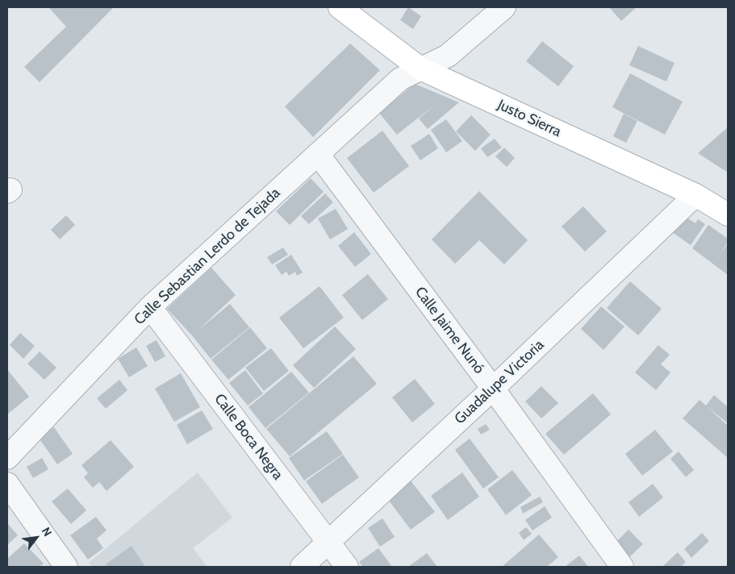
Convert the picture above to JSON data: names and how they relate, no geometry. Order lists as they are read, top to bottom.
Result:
{
  "streets": {
    "main road": ["Justo Sierra"],
    "street": [
      "Calle Sebastian Lerdo de Tejada",
      "Calle Jaime Nunó",
      "Guadalupe Victoria",
      "Calle Boca Negra"
    ]
  },
  "crossings": [
    ["Justo Sierra", "Calle Sebastian Lerdo de Tejada"],
    ["Justo Sierra", "Guadalupe Victoria"],
    ["Calle Sebastian Lerdo de Tejada", "Calle Jaime Nunó"],
    ["Calle Sebastian Lerdo de Tejada", "Calle Boca Negra"],
    ["Calle Jaime Nunó", "Guadalupe Victoria"],
    ["Guadalupe Victoria", "Calle Boca Negra"]
  ],
  "north": "top right"
}
